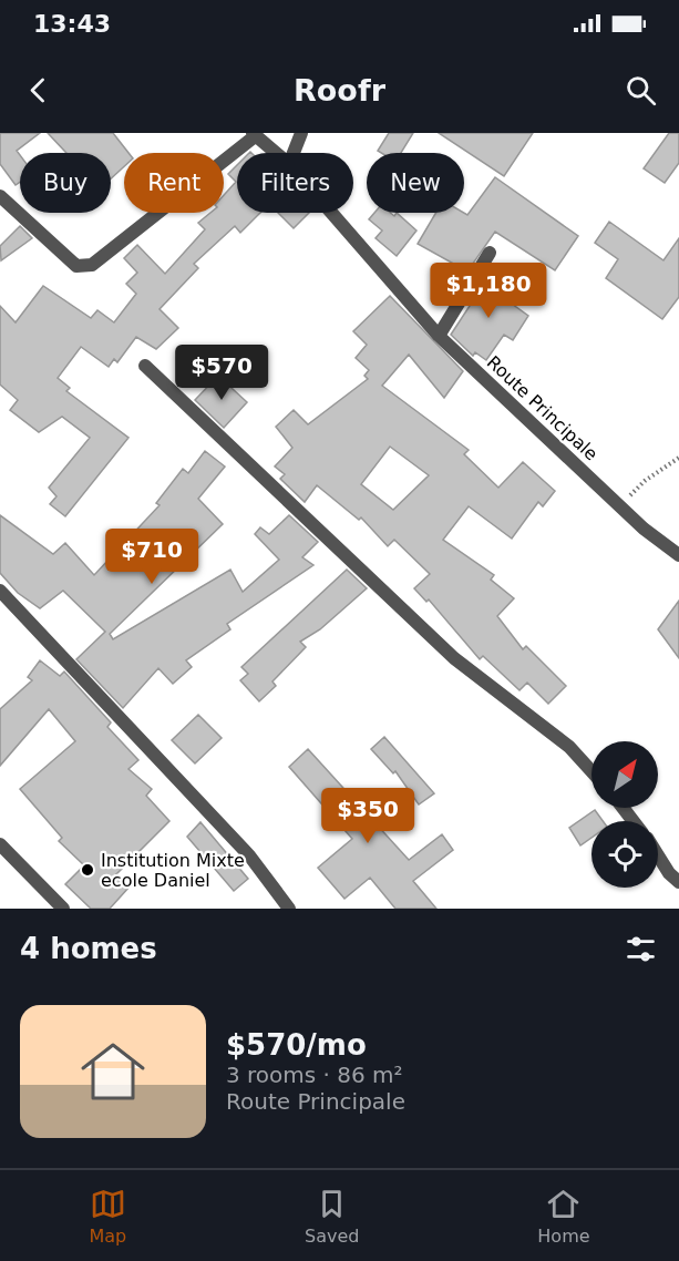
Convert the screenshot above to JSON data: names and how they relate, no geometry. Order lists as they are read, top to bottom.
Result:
{
  "streets": {
    "street": ["Route Principale"]
  },
  "places": ["Institution Mixte ecole Daniel"],
  "north": "top right",
  "page": {
    "status": "13:43",
    "header": "Roofr",
    "chip": [
      "Buy",
      "Rent",
      "Filters",
      "New"
    ],
    "price": [
      "$1,180",
      "$570",
      "$710",
      "$350"
    ],
    "heading": "4 homes",
    "list": [
      {
        "name": "$570/mo",
        "note": "3 rooms · 86 m² · Route Principale"
      }
    ],
    "tabs": ["Map", "Saved", "Home"]
  }
}
